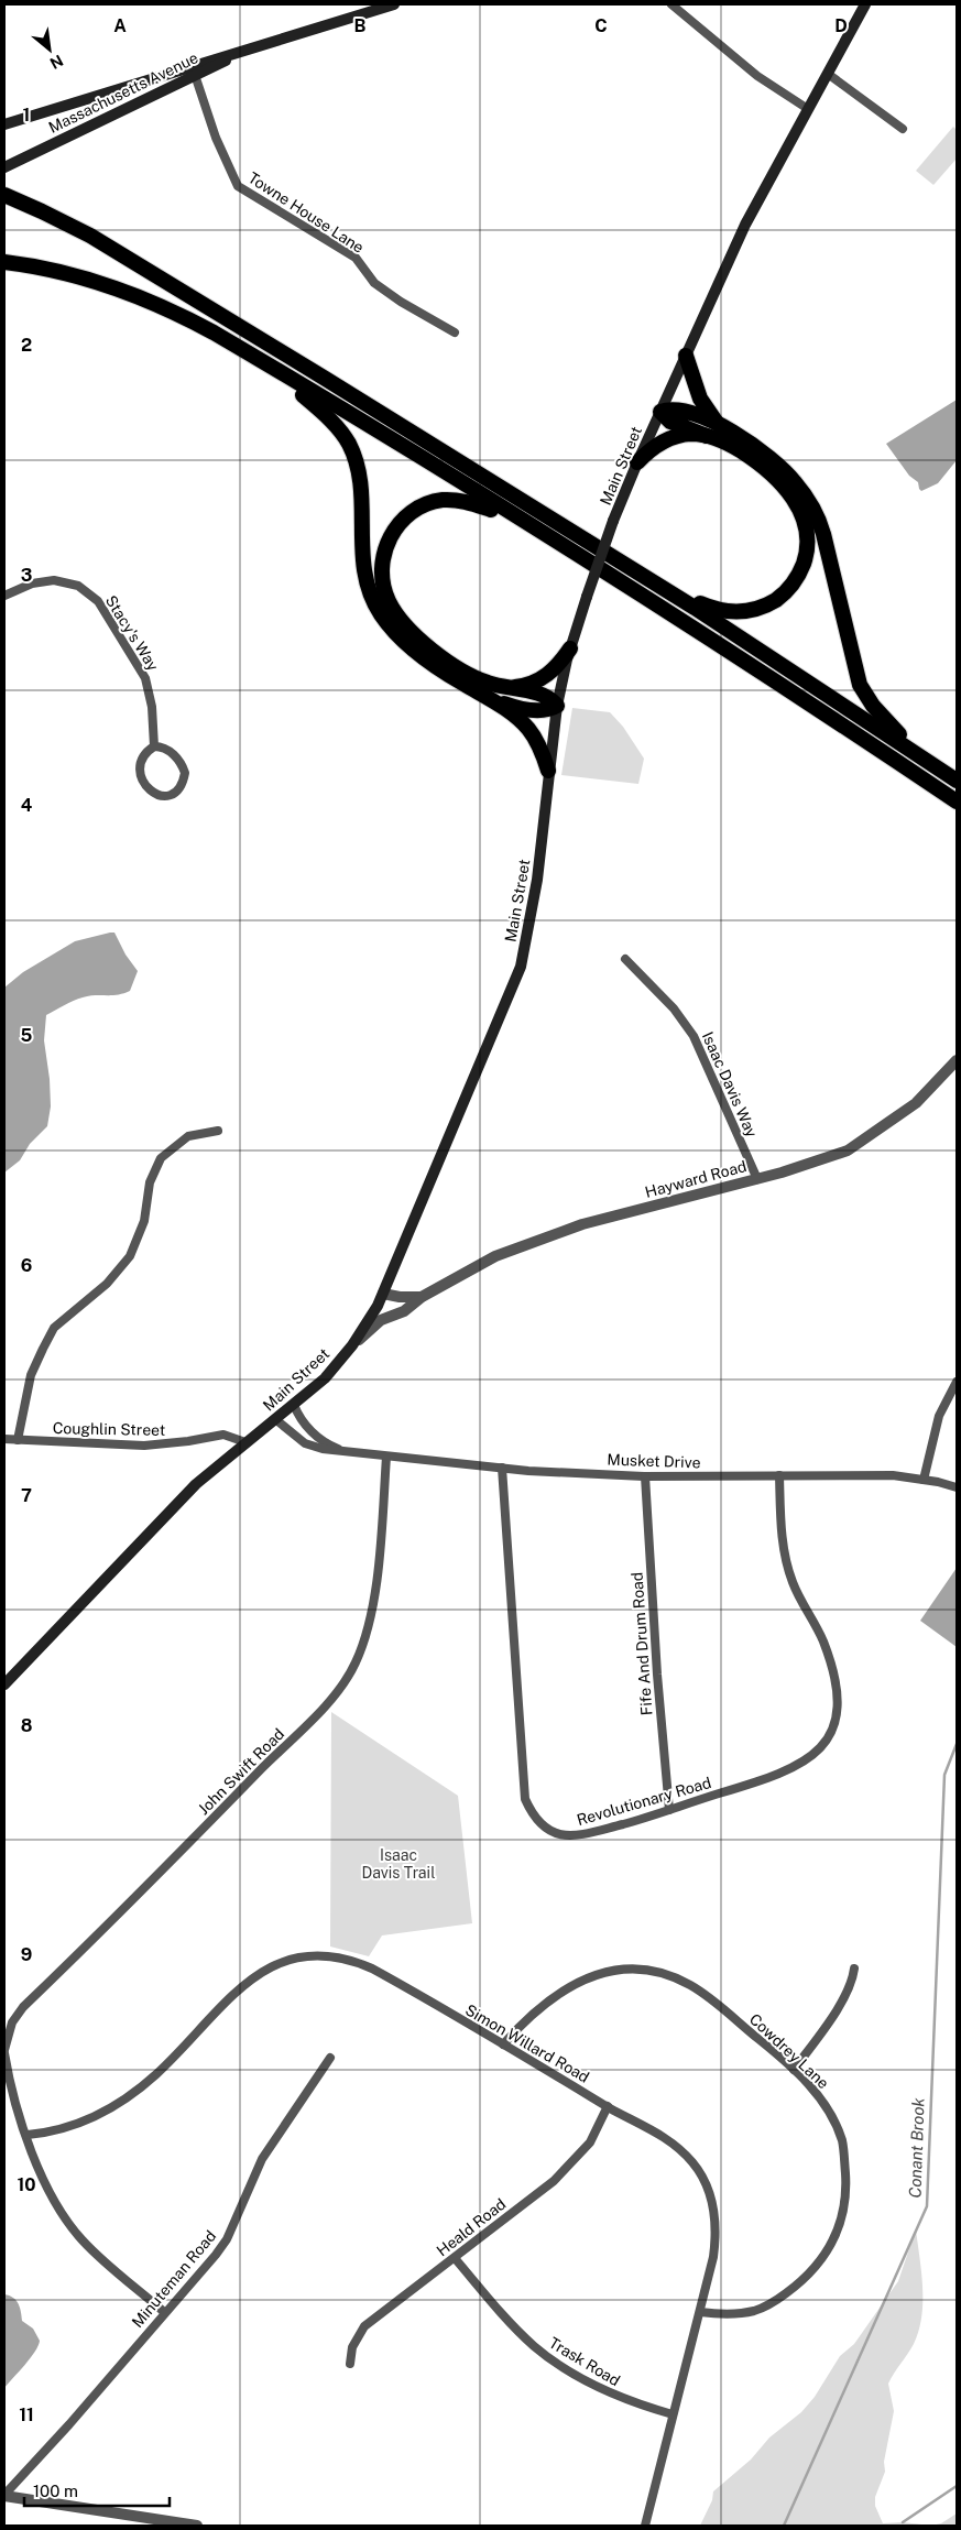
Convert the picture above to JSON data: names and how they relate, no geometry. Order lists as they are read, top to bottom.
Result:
{
  "streets": {
    "main road": ["Massachusetts Avenue", "Main Street"],
    "street": [
      "Towne House Lane",
      "Stacy's Way",
      "Isaac Davis Way",
      "Hayward Road",
      "Coughlin Street",
      "Musket Drive",
      "Fife And Drum Road",
      "John Swift Road",
      "Revolutionary Road",
      "Simon Willard Road",
      "Cowdrey Lane",
      "Heald Road",
      "Minuteman Road",
      "Trask Road"
    ]
  },
  "crossings": [
    ["Massachusetts Avenue", "Towne House Lane"],
    ["Main Street", "Hayward Road"],
    ["Main Street", "Coughlin Street"],
    ["Main Street", "Musket Drive"],
    ["Isaac Davis Way", "Hayward Road"],
    ["Musket Drive", "Fife And Drum Road"],
    ["Musket Drive", "John Swift Road"],
    ["Musket Drive", "Revolutionary Road"],
    ["Fife And Drum Road", "Revolutionary Road"],
    ["John Swift Road", "Simon Willard Road"],
    ["John Swift Road", "Minuteman Road"],
    ["Simon Willard Road", "Cowdrey Lane"],
    ["Simon Willard Road", "Heald Road"],
    ["Simon Willard Road", "Trask Road"],
    ["Heald Road", "Trask Road"]
  ],
  "water": ["Conant Brook"],
  "parks": ["Isaac Davis Trail"],
  "scale_bar": "100 m",
  "north": "bottom right",
  "grid": {
    "columns": [
      "A",
      "B",
      "C",
      "D"
    ],
    "rows": [
      "1",
      "2",
      "3",
      "4",
      "5",
      "6",
      "7",
      "8",
      "9",
      "10",
      "11"
    ]
  }
}
